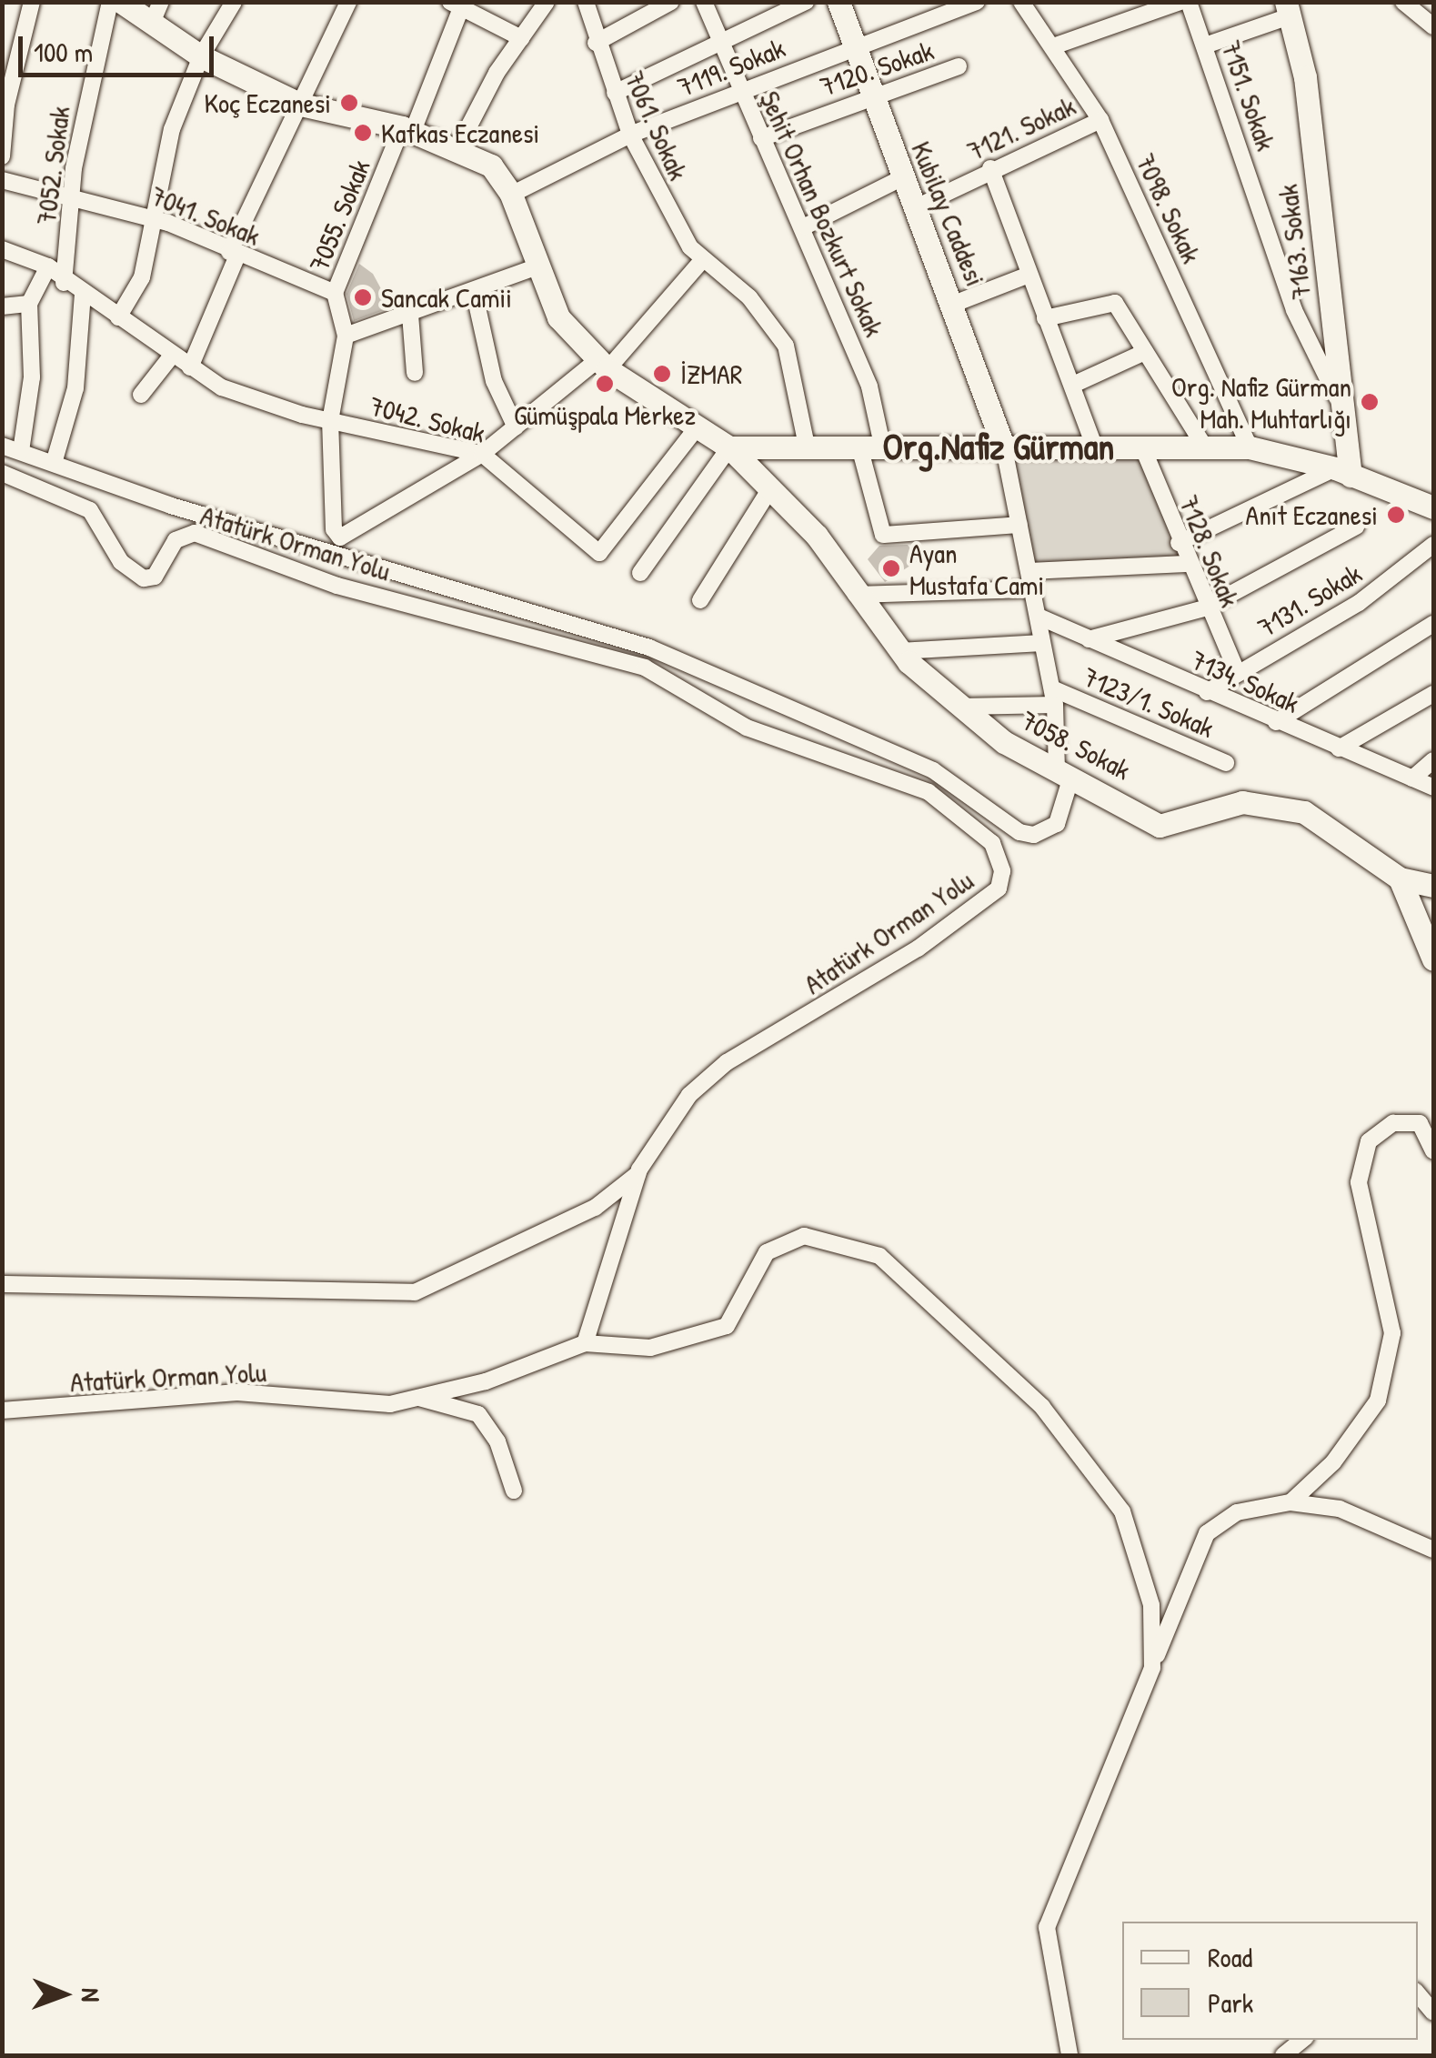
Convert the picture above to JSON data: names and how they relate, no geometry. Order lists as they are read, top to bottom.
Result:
{
  "streets": {
    "main road": ["Kubilay Caddesi", "7163. Sokak", "7058. Sokak"],
    "street": [
      "7119. Sokak",
      "7120. Sokak",
      "7151. Sokak",
      "7061. Sokak",
      "7121. Sokak",
      "7052. Sokak",
      "7098. Sokak",
      "Şehit Orhan Bozkurt Sokak",
      "7041. Sokak",
      "7055. Sokak",
      "7042. Sokak",
      "Atatürk Orman Yolu",
      "7128. Sokak",
      "7131. Sokak",
      "7134. Sokak",
      "7123/1. Sokak"
    ]
  },
  "crossings": [
    ["7119. Sokak", "7061. Sokak"],
    ["7119. Sokak", "Şehit Orhan Bozkurt Sokak"],
    ["7119. Sokak", "Kubilay Caddesi"],
    ["7119. Sokak", "7058. Sokak"],
    ["7120. Sokak", "Şehit Orhan Bozkurt Sokak"],
    ["7120. Sokak", "Kubilay Caddesi"],
    ["7151. Sokak", "7163. Sokak"],
    ["7121. Sokak", "7098. Sokak"],
    ["7121. Sokak", "Kubilay Caddesi"],
    ["7052. Sokak", "7041. Sokak"],
    ["7052. Sokak", "7042. Sokak"],
    ["7041. Sokak", "7055. Sokak"],
    ["7055. Sokak", "7042. Sokak"],
    ["7055. Sokak", "7058. Sokak"],
    ["7042. Sokak", "7058. Sokak"],
    ["7128. Sokak", "7131. Sokak"],
    ["7131. Sokak", "7134. Sokak"]
  ],
  "districts": ["Org.Nafiz Gürman"],
  "places": [
    "Koç Eczanesi",
    "Kafkas Eczanesi",
    "Sancak Camii",
    "İZMAR",
    "Gümüşpala Merkez",
    "Org. Nafiz Gürman Mah. Muhtarlığı",
    "Anıt Eczanesi",
    "Ayan Mustafa Cami"
  ],
  "legend": ["Road", "Park"],
  "scale_bar": "100 m",
  "north": "right"
}
